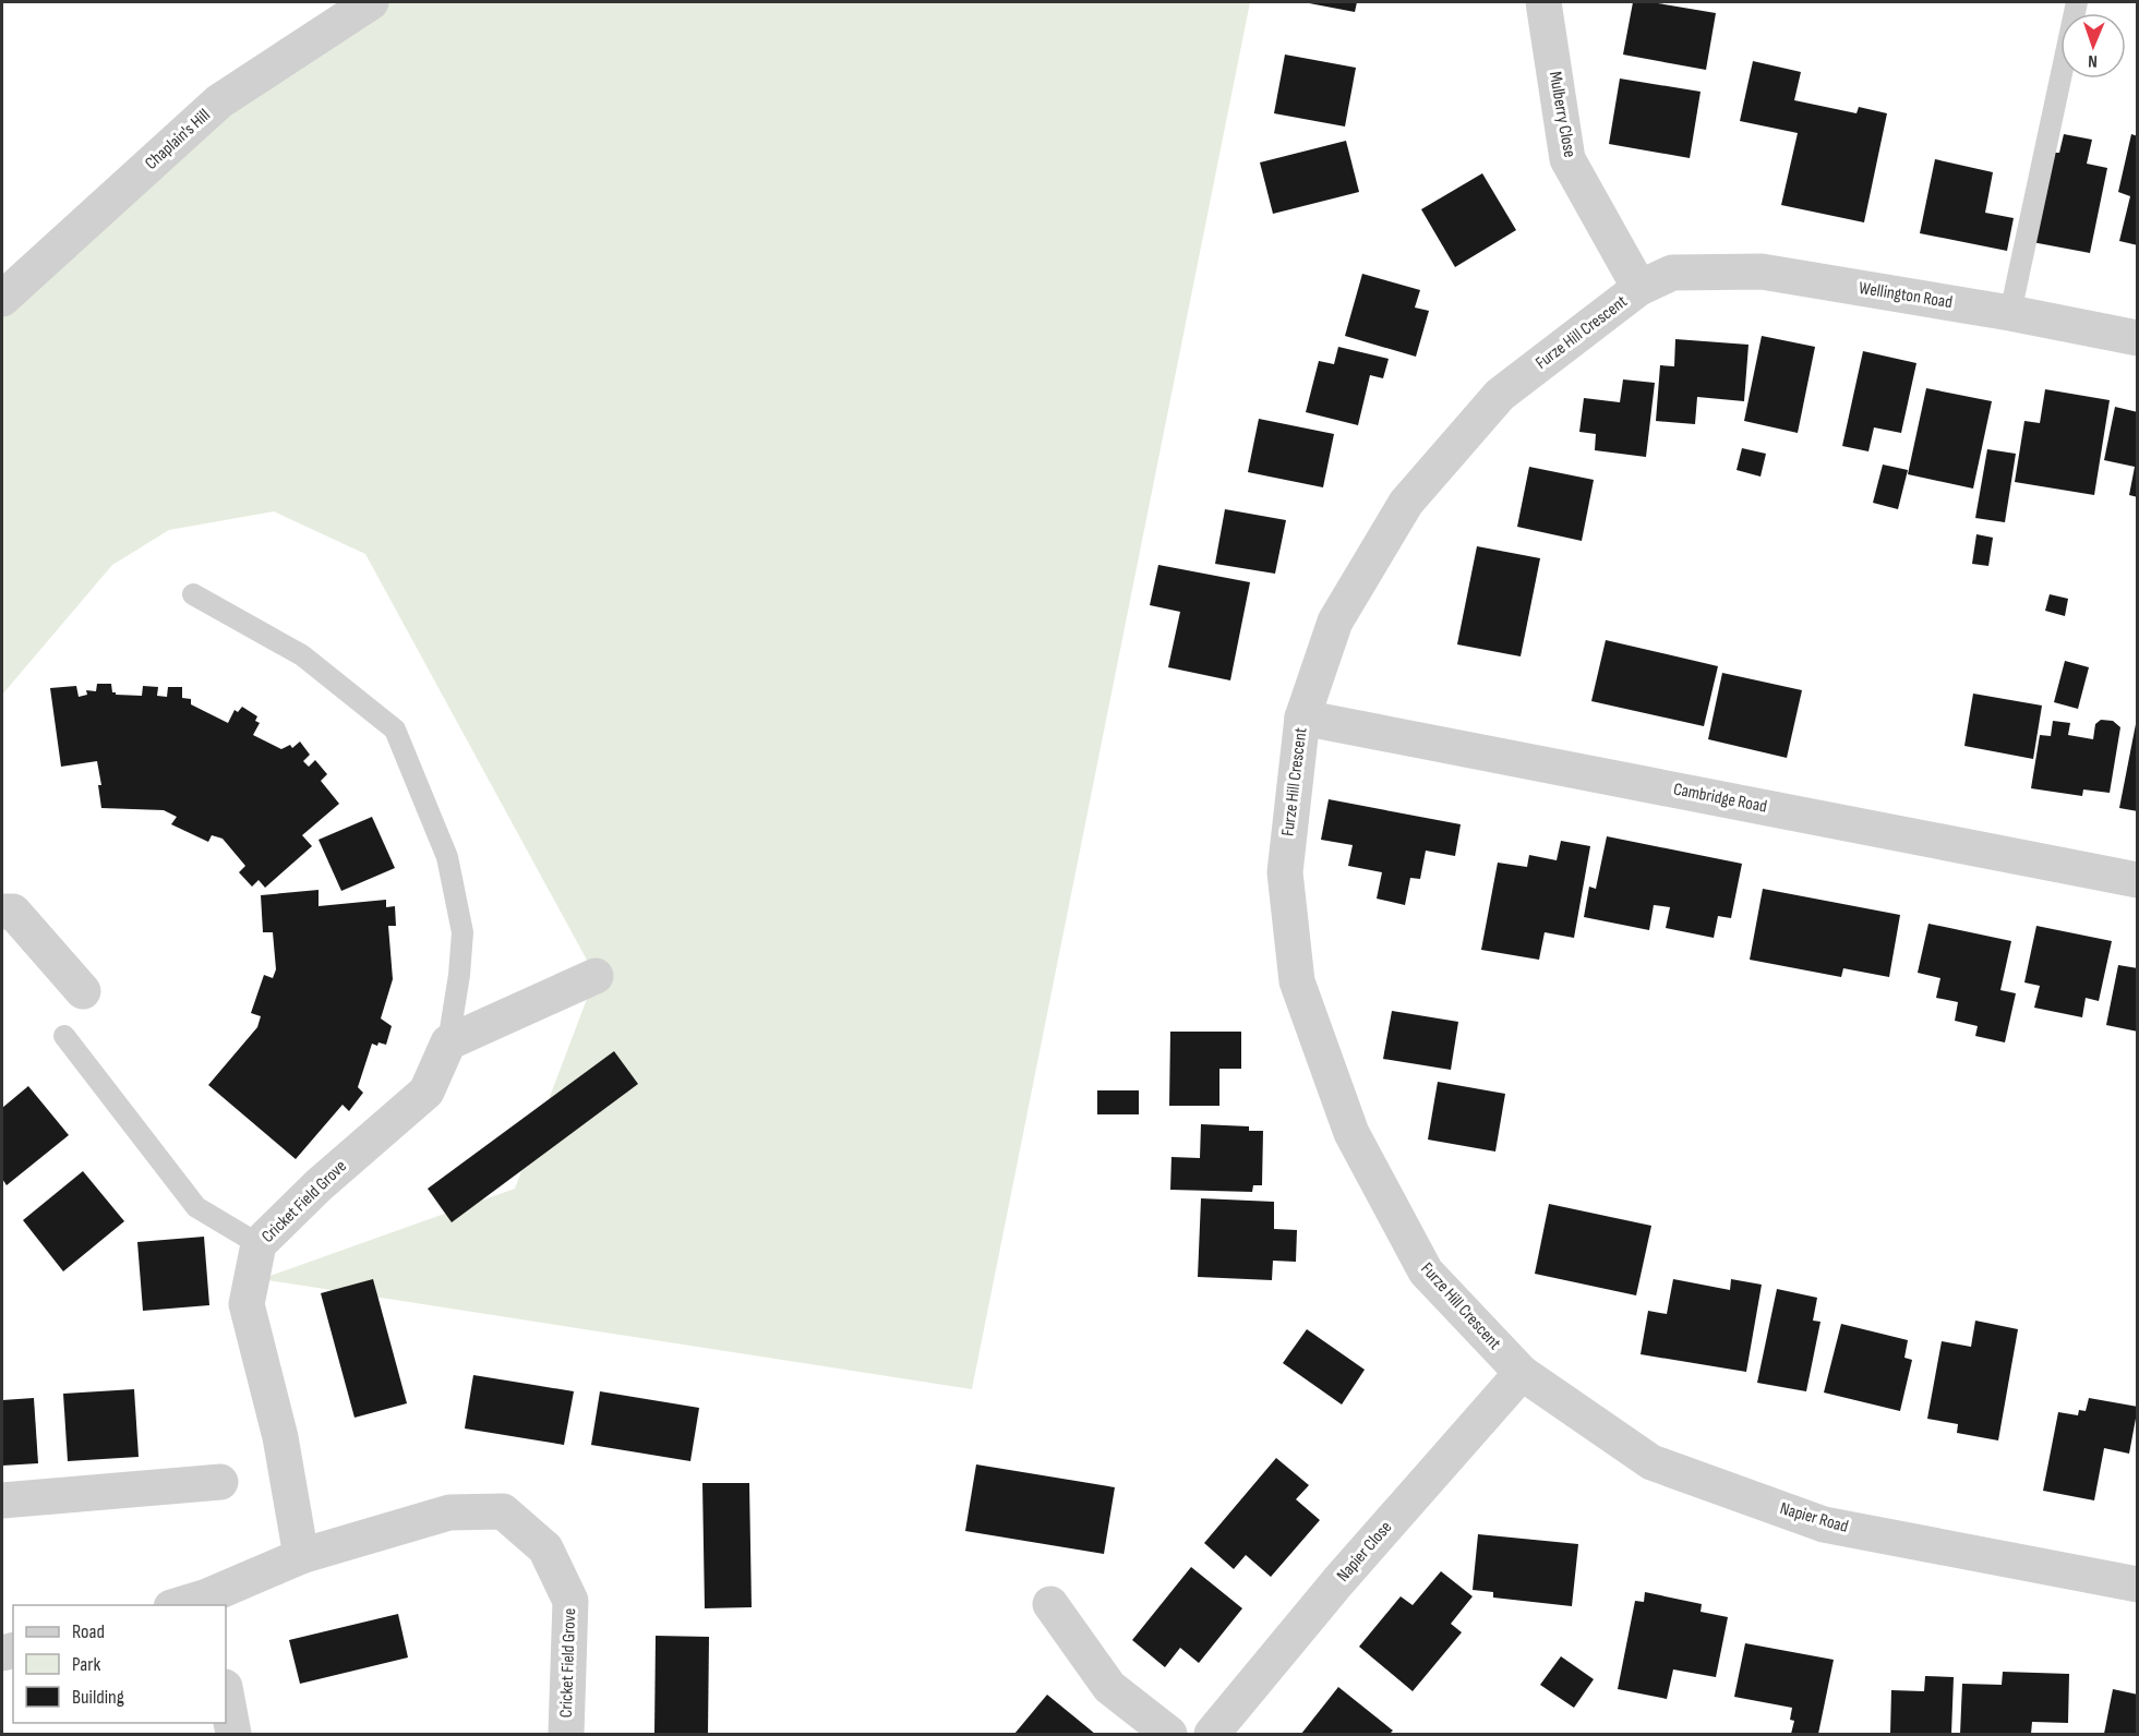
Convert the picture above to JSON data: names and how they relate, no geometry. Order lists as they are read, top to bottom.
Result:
{
  "streets": {
    "street": [
      "Mulberry Close",
      "Chaplain's Hill",
      "Wellington Road",
      "Furze Hill Crescent",
      "Cambridge Road",
      "Cricket Field Grove",
      "Napier Road",
      "Napier Close"
    ]
  },
  "crossings": [
    ["Mulberry Close", "Furze Hill Crescent"],
    ["Wellington Road", "Furze Hill Crescent"],
    ["Furze Hill Crescent", "Cambridge Road"],
    ["Furze Hill Crescent", "Napier Road"],
    ["Furze Hill Crescent", "Napier Close"],
    ["Napier Road", "Napier Close"]
  ],
  "legend": ["Road", "Park", "Building"],
  "north": "bottom"
}
